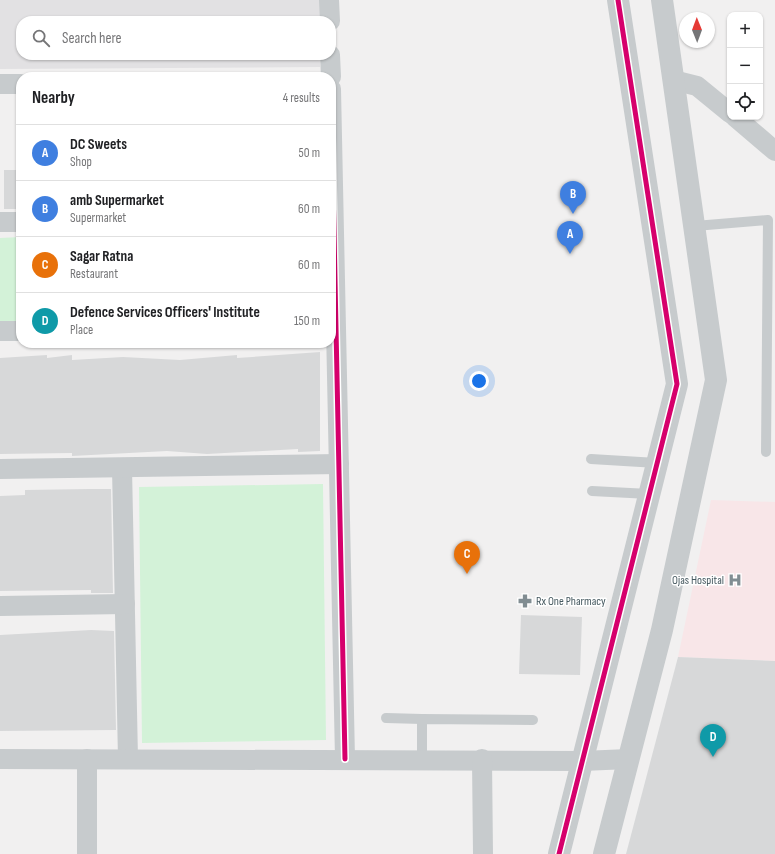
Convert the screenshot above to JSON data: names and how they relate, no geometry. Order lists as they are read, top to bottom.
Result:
{
  "places": {
    "hospital": ["Ojas Hospital"],
    "pharmacy": ["Rx One Pharmacy"]
  },
  "north": "top",
  "page": {
    "map_buttons": ["+", "−"],
    "search": "Search here",
    "heading": ["Nearby", "4 results"],
    "list": [
      {
        "mark": "A",
        "name": "DC Sweets",
        "note": "Shop",
        "value": "50 m"
      },
      {
        "mark": "B",
        "name": "amb Supermarket",
        "note": "Supermarket",
        "value": "60 m"
      },
      {
        "mark": "C",
        "name": "Sagar Ratna",
        "note": "Restaurant",
        "value": "60 m"
      },
      {
        "mark": "D",
        "name": "Defence Services Officers' Institute",
        "note": "Place",
        "value": "150 m"
      }
    ],
    "pins": [
      "B",
      "A",
      "C",
      "D"
    ]
  }
}
